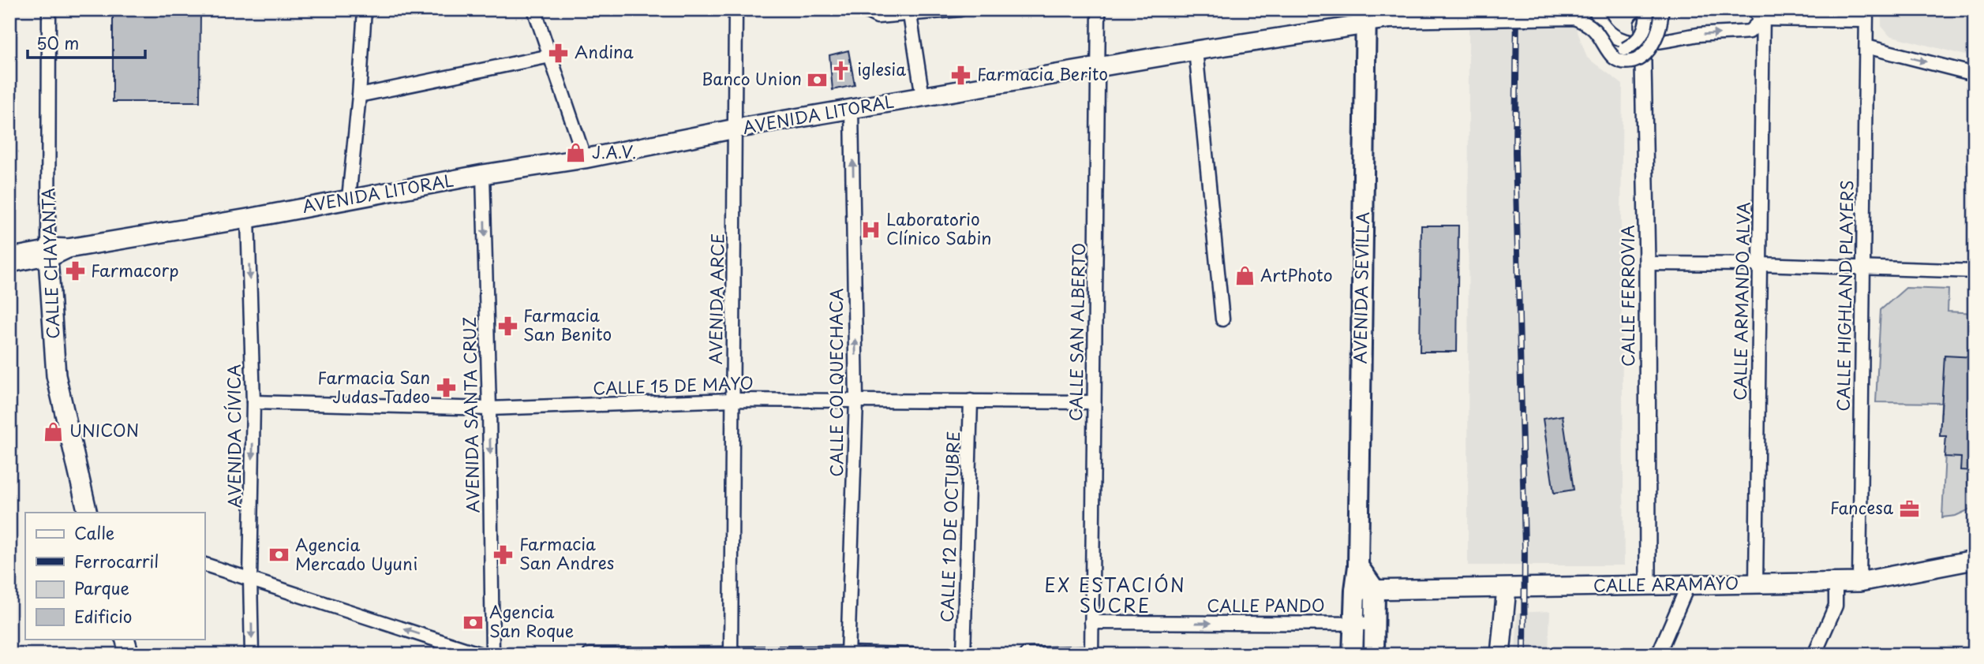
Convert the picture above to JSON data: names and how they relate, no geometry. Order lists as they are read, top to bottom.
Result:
{
  "streets": {
    "main road": [
      "AVENIDA LITORAL",
      "CALLE CHAYANTA",
      "AVENIDA SEVILLA",
      "CALLE ARAMAYO"
    ],
    "street": [
      "CALLE FERROVIA",
      "CALLE HIGHLAND PLAYERS",
      "AVENIDA ARCE",
      "CALLE ARMANDO ALVA",
      "CALLE SAN ALBERTO",
      "CALLE COLQUECHACA",
      "CALLE 15 DE MAYO",
      "AVENIDA SANTA CRUZ",
      "AVENIDA CÍVICA",
      "CALLE 12 DE OCTUBRE",
      "CALLE PANDO"
    ]
  },
  "crossings": [
    ["AVENIDA LITORAL", "CALLE CHAYANTA"],
    ["AVENIDA LITORAL", "AVENIDA SEVILLA"],
    ["AVENIDA LITORAL", "AVENIDA ARCE"],
    ["AVENIDA LITORAL", "CALLE SAN ALBERTO"],
    ["AVENIDA LITORAL", "CALLE COLQUECHACA"],
    ["AVENIDA LITORAL", "AVENIDA SANTA CRUZ"],
    ["AVENIDA LITORAL", "AVENIDA CÍVICA"],
    ["AVENIDA SEVILLA", "CALLE ARAMAYO"],
    ["AVENIDA SEVILLA", "CALLE PANDO"],
    ["CALLE FERROVIA", "CALLE ARAMAYO"],
    ["CALLE HIGHLAND PLAYERS", "CALLE ARAMAYO"],
    ["AVENIDA ARCE", "CALLE 15 DE MAYO"],
    ["CALLE ARMANDO ALVA", "CALLE ARAMAYO"],
    ["CALLE SAN ALBERTO", "CALLE 15 DE MAYO"],
    ["CALLE SAN ALBERTO", "CALLE PANDO"],
    ["CALLE COLQUECHACA", "CALLE 15 DE MAYO"],
    ["CALLE 15 DE MAYO", "AVENIDA SANTA CRUZ"],
    ["CALLE 15 DE MAYO", "AVENIDA CÍVICA"],
    ["CALLE 15 DE MAYO", "CALLE 12 DE OCTUBRE"]
  ],
  "one_way": [
    "CALLE COLQUECHACA",
    "AVENIDA SANTA CRUZ",
    "AVENIDA CÍVICA",
    "CALLE PANDO"
  ],
  "districts": ["EX ESTACIÓN SUCRE"],
  "places": {
    "pharmacy": [
      "Andina",
      "Farmacia Berito",
      "Farmacorp",
      "Farmacia San Benito",
      "Farmacia San Judas Tadeo",
      "Farmacia San Andres"
    ],
    "church": ["iglesia"],
    "bank": ["Banco Union", "Agencia Mercado Uyuni", "Agencia San Roque"],
    "shop": ["J.A.V.", "ArtPhoto", "UNICON"],
    "hospital": ["Laboratorio Clínico Sabin"],
    "office": ["Fancesa"]
  },
  "legend": [
    "Calle",
    "Ferrocarril",
    "Parque",
    "Edificio"
  ],
  "scale_bar": "50 m"
}
